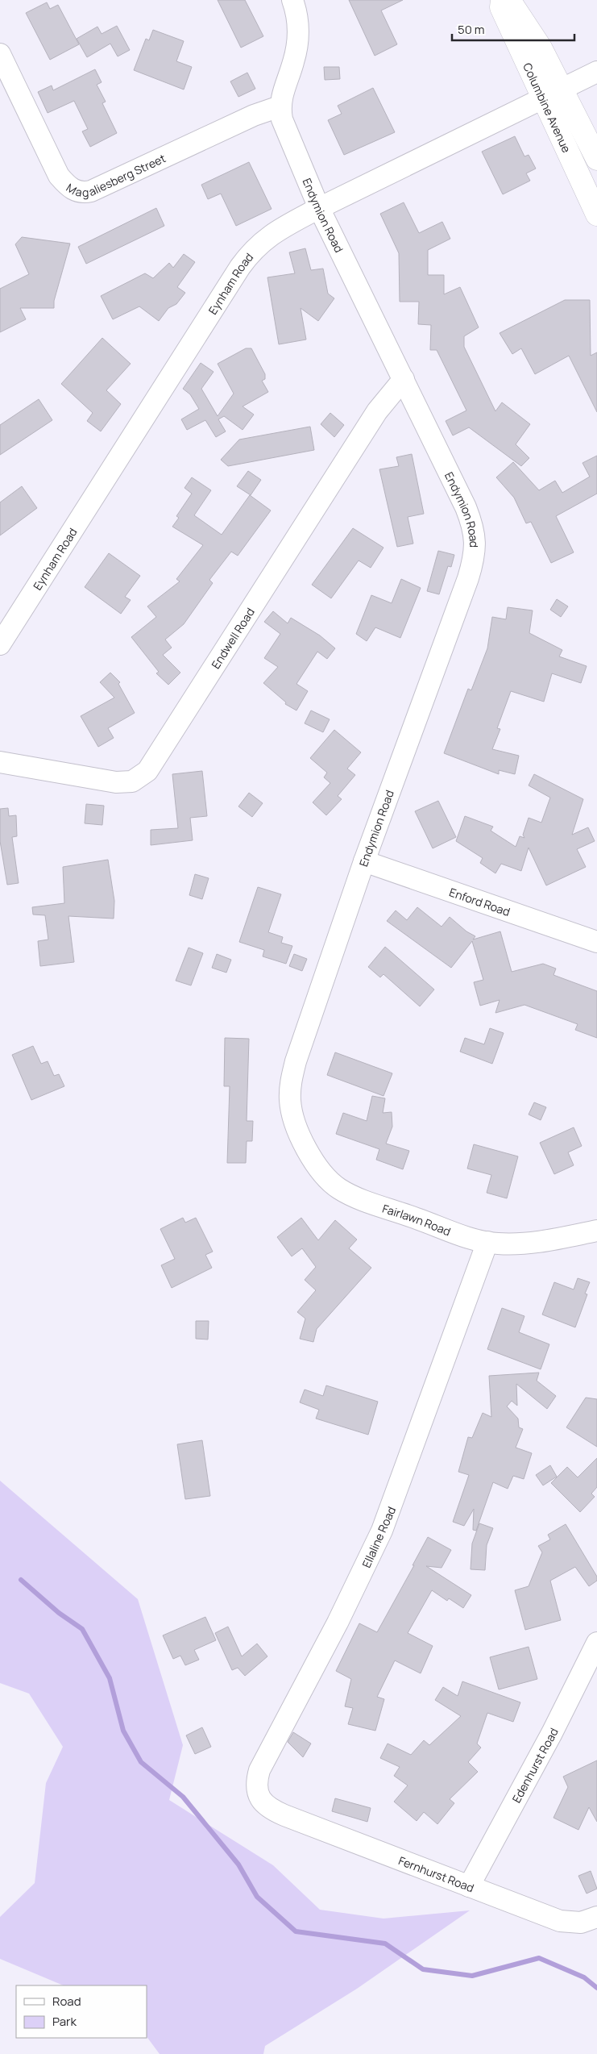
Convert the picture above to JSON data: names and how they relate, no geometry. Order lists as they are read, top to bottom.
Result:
{
  "streets": {
    "main road": ["Columbine Avenue"],
    "street": [
      "Magaliesberg Street",
      "Endymion Road",
      "Eynham Road",
      "Endwell Road",
      "Enford Road",
      "Fairlawn Road",
      "Ellaline Road",
      "Edenhurst Road",
      "Fernhurst Road"
    ]
  },
  "crossings": [
    ["Columbine Avenue", "Eynham Road"],
    ["Magaliesberg Street", "Endymion Road"],
    ["Endymion Road", "Eynham Road"],
    ["Endymion Road", "Endwell Road"],
    ["Endymion Road", "Enford Road"],
    ["Endymion Road", "Fairlawn Road"],
    ["Fairlawn Road", "Ellaline Road"],
    ["Ellaline Road", "Fernhurst Road"],
    ["Edenhurst Road", "Fernhurst Road"]
  ],
  "legend": ["Road", "Park"],
  "scale_bar": "50 m"
}
